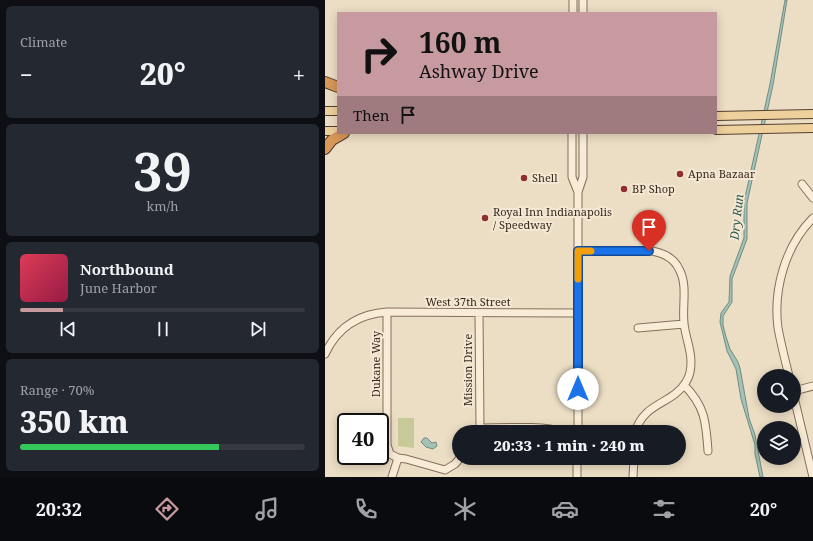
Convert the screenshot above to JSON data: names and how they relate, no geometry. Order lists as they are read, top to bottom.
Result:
{
  "streets": {
    "street": ["West 37th Street", "Dukane Way", "Mission Drive"]
  },
  "crossings": [
    ["West 37th Street", "Dukane Way"],
    ["West 37th Street", "Mission Drive"]
  ],
  "water": ["Dry Run"],
  "places": [
    "Apna Bazaar",
    "Shell",
    "BP Shop",
    "Royal Inn Indianapolis / Speedway"
  ],
  "page": {
    "tile": [
      "Climate",
      ["39", "km/h"],
      ["Range · 70%", "350 km"]
    ],
    "turn": ["160 m", "Ashway Drive"],
    "heat": ["−", "20°", "+"],
    "then": "Then",
    "song": ["Northbound", "June Harbor"],
    "limit": "40",
    "trip": "20:33 · 1 min · 240 m",
    "tabs": ["20:32", "20°"]
  }
}
